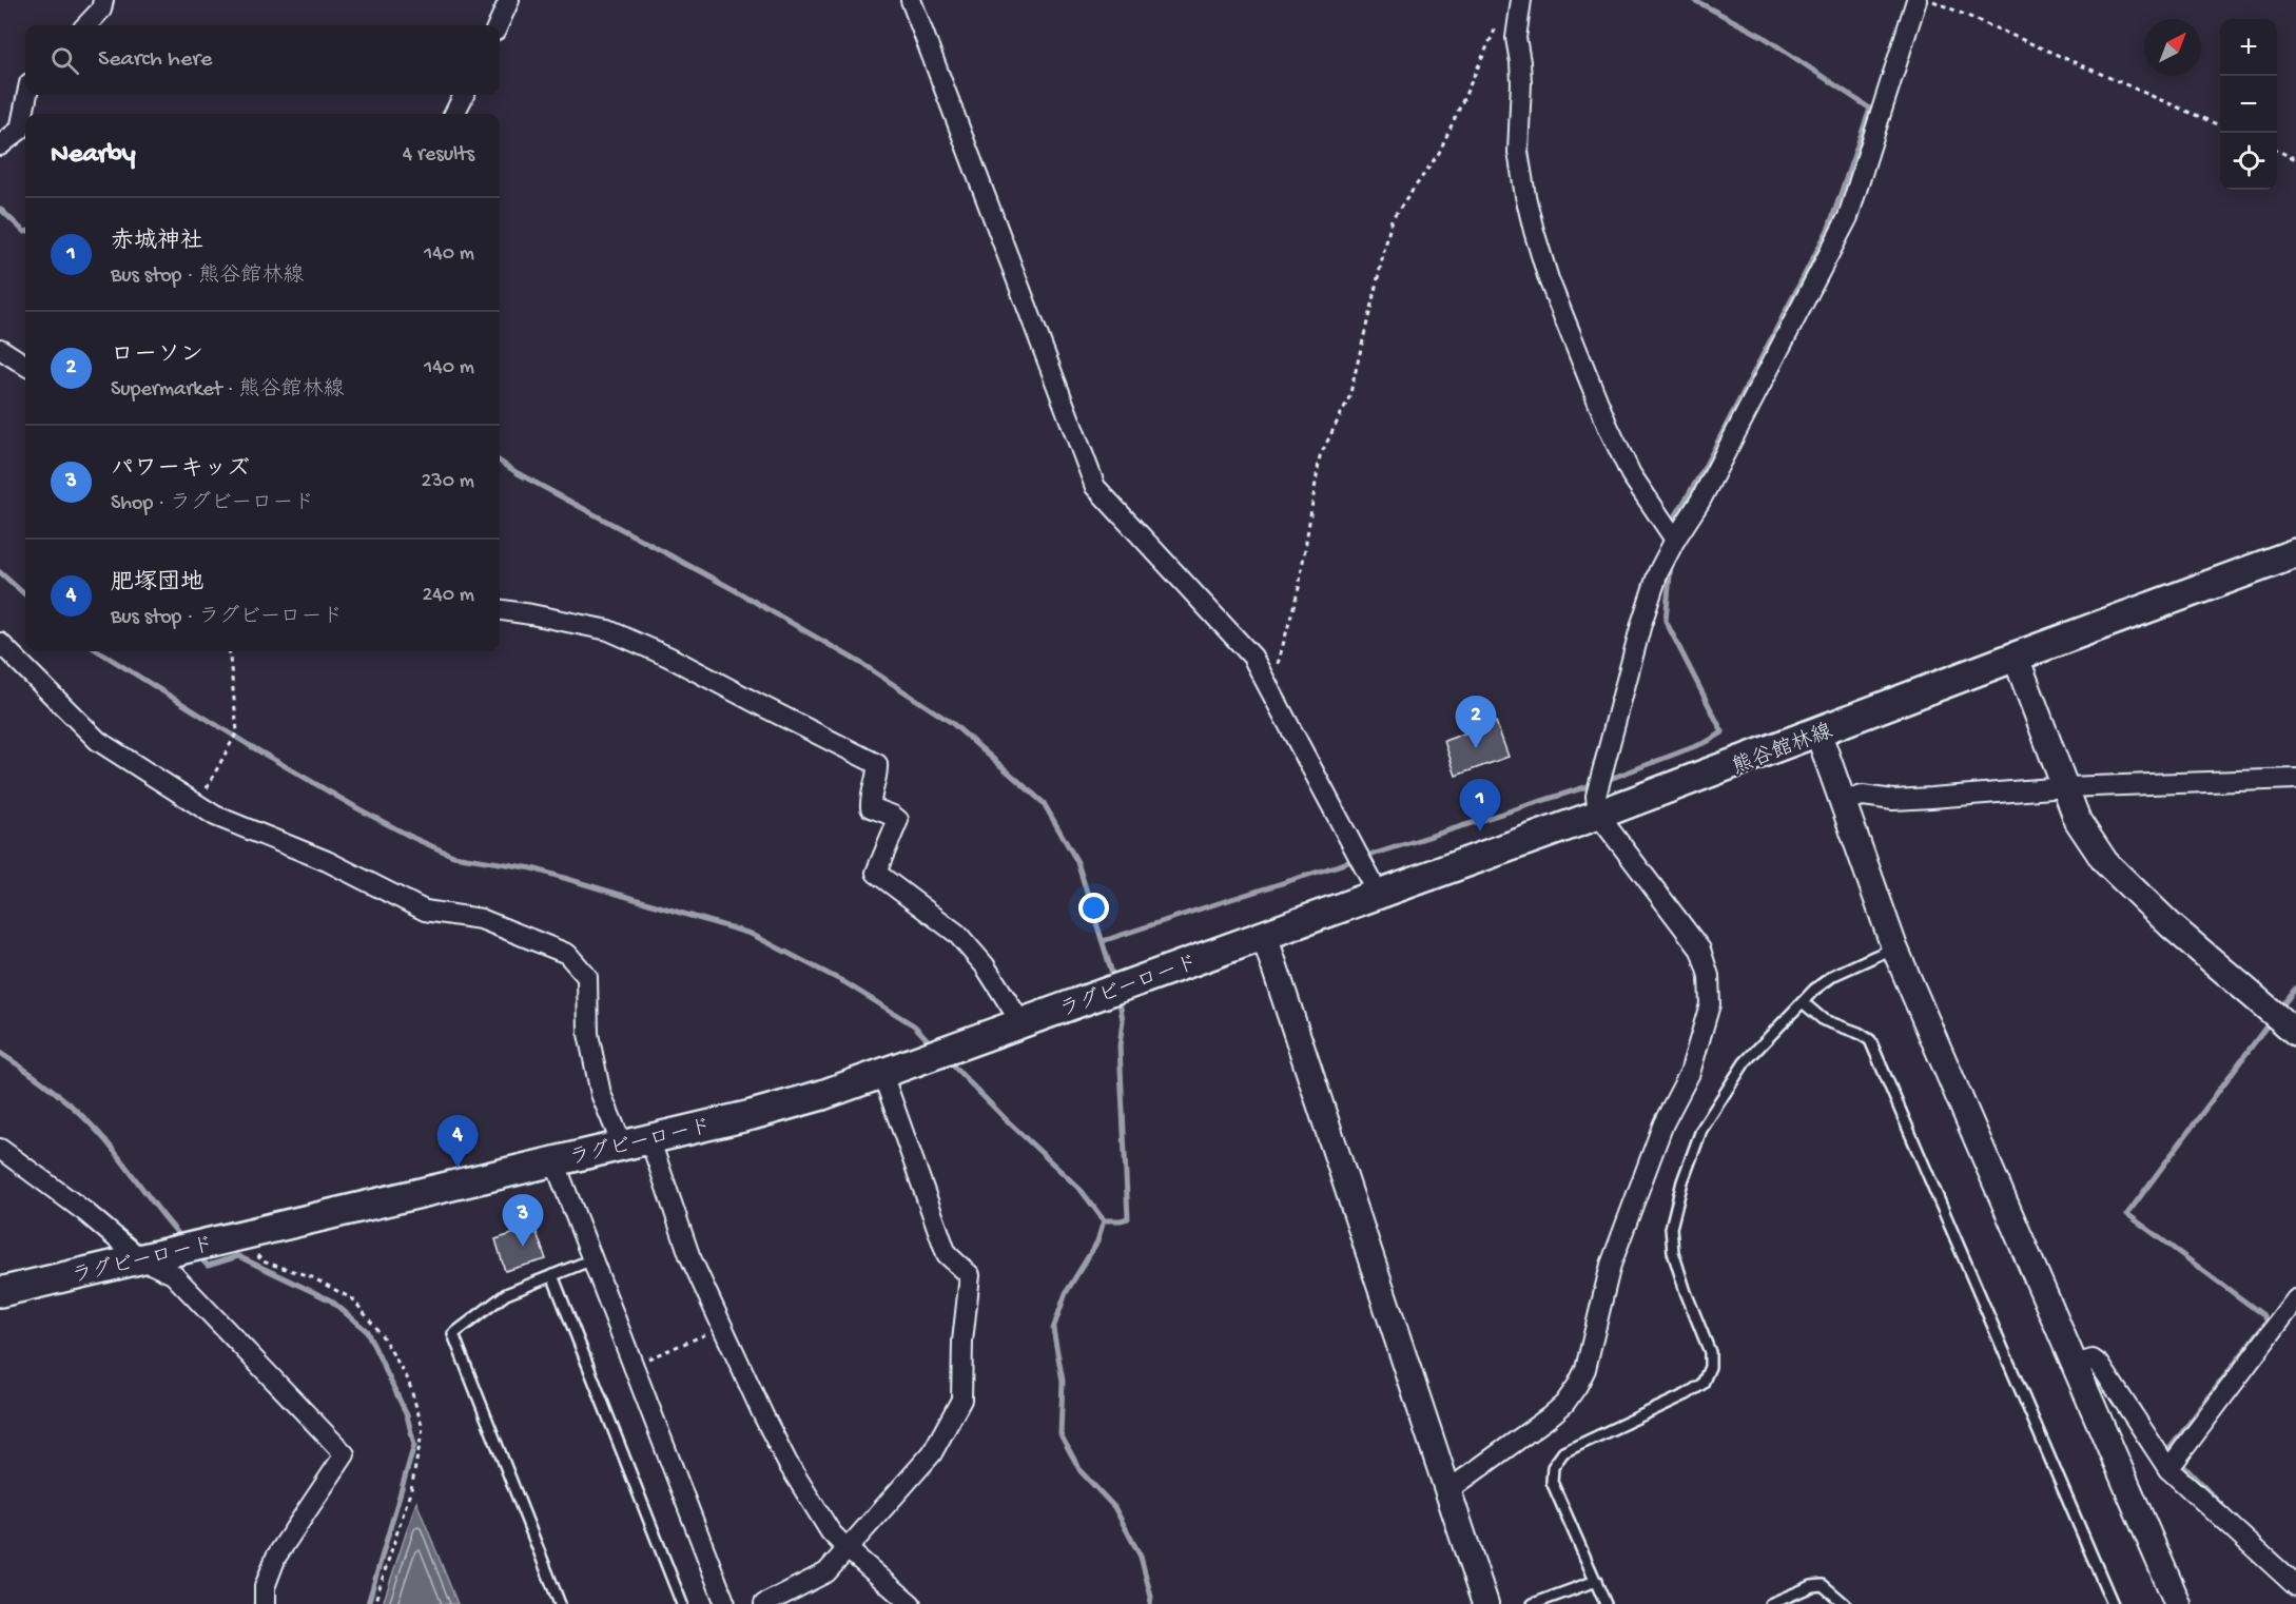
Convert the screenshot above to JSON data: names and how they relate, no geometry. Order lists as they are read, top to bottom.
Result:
{
  "streets": {
    "main road": ["熊谷館林線", "ラグビーロード"]
  },
  "crossings": [
    ["熊谷館林線", "ラグビーロード"]
  ],
  "north": "top right",
  "page": {
    "map_buttons": ["+", "−"],
    "search": "Search here",
    "heading": ["Nearby", "4 results"],
    "list": [
      {
        "mark": "1",
        "name": "赤城神社",
        "note": "Bus stop · 熊谷館林線",
        "value": "140 m"
      },
      {
        "mark": "2",
        "name": "ローソン",
        "note": "Supermarket · 熊谷館林線",
        "value": "140 m"
      },
      {
        "mark": "3",
        "name": "パワーキッズ",
        "note": "Shop · ラグビーロード",
        "value": "230 m"
      },
      {
        "mark": "4",
        "name": "肥塚団地",
        "note": "Bus stop · ラグビーロード",
        "value": "240 m"
      }
    ],
    "pins": [
      "2",
      "1",
      "4",
      "3"
    ]
  }
}
